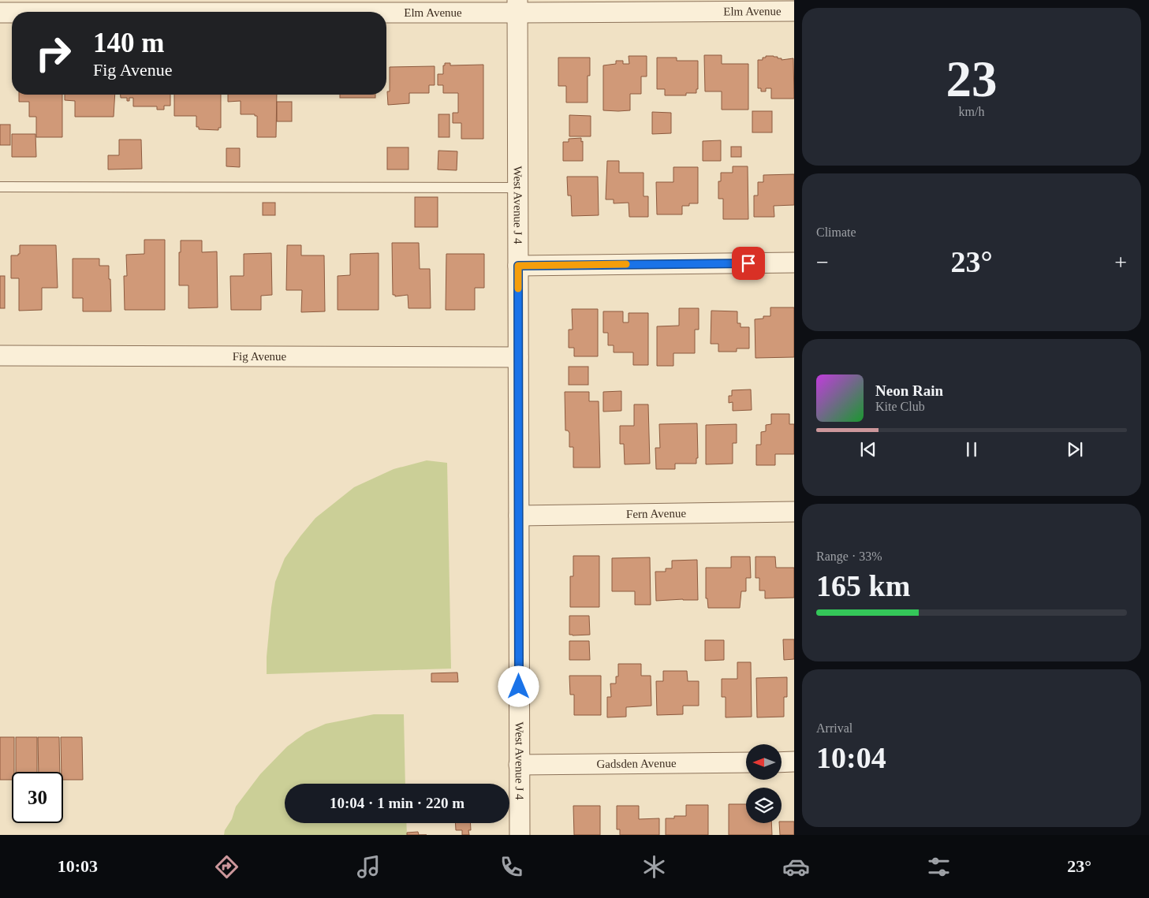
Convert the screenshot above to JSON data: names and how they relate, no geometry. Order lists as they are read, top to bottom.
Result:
{
  "streets": {
    "street": [
      "Elm Avenue",
      "West Avenue J 4",
      "Fig Avenue",
      "Fern Avenue",
      "Gadsden Avenue"
    ]
  },
  "crossings": [
    ["Elm Avenue", "West Avenue J 4"],
    ["West Avenue J 4", "Fig Avenue"],
    ["West Avenue J 4", "Fern Avenue"],
    ["West Avenue J 4", "Gadsden Avenue"]
  ],
  "north": "left",
  "page": {
    "tile": [
      ["23", "km/h"],
      "Climate",
      ["Range · 33%", "165 km"],
      ["Arrival", "10:04"]
    ],
    "turn": ["140 m", "Fig Avenue"],
    "heat": ["−", "23°", "+"],
    "song": ["Neon Rain", "Kite Club"],
    "limit": "30",
    "trip": "10:04 · 1 min · 220 m",
    "tabs": ["10:03", "23°"]
  }
}
